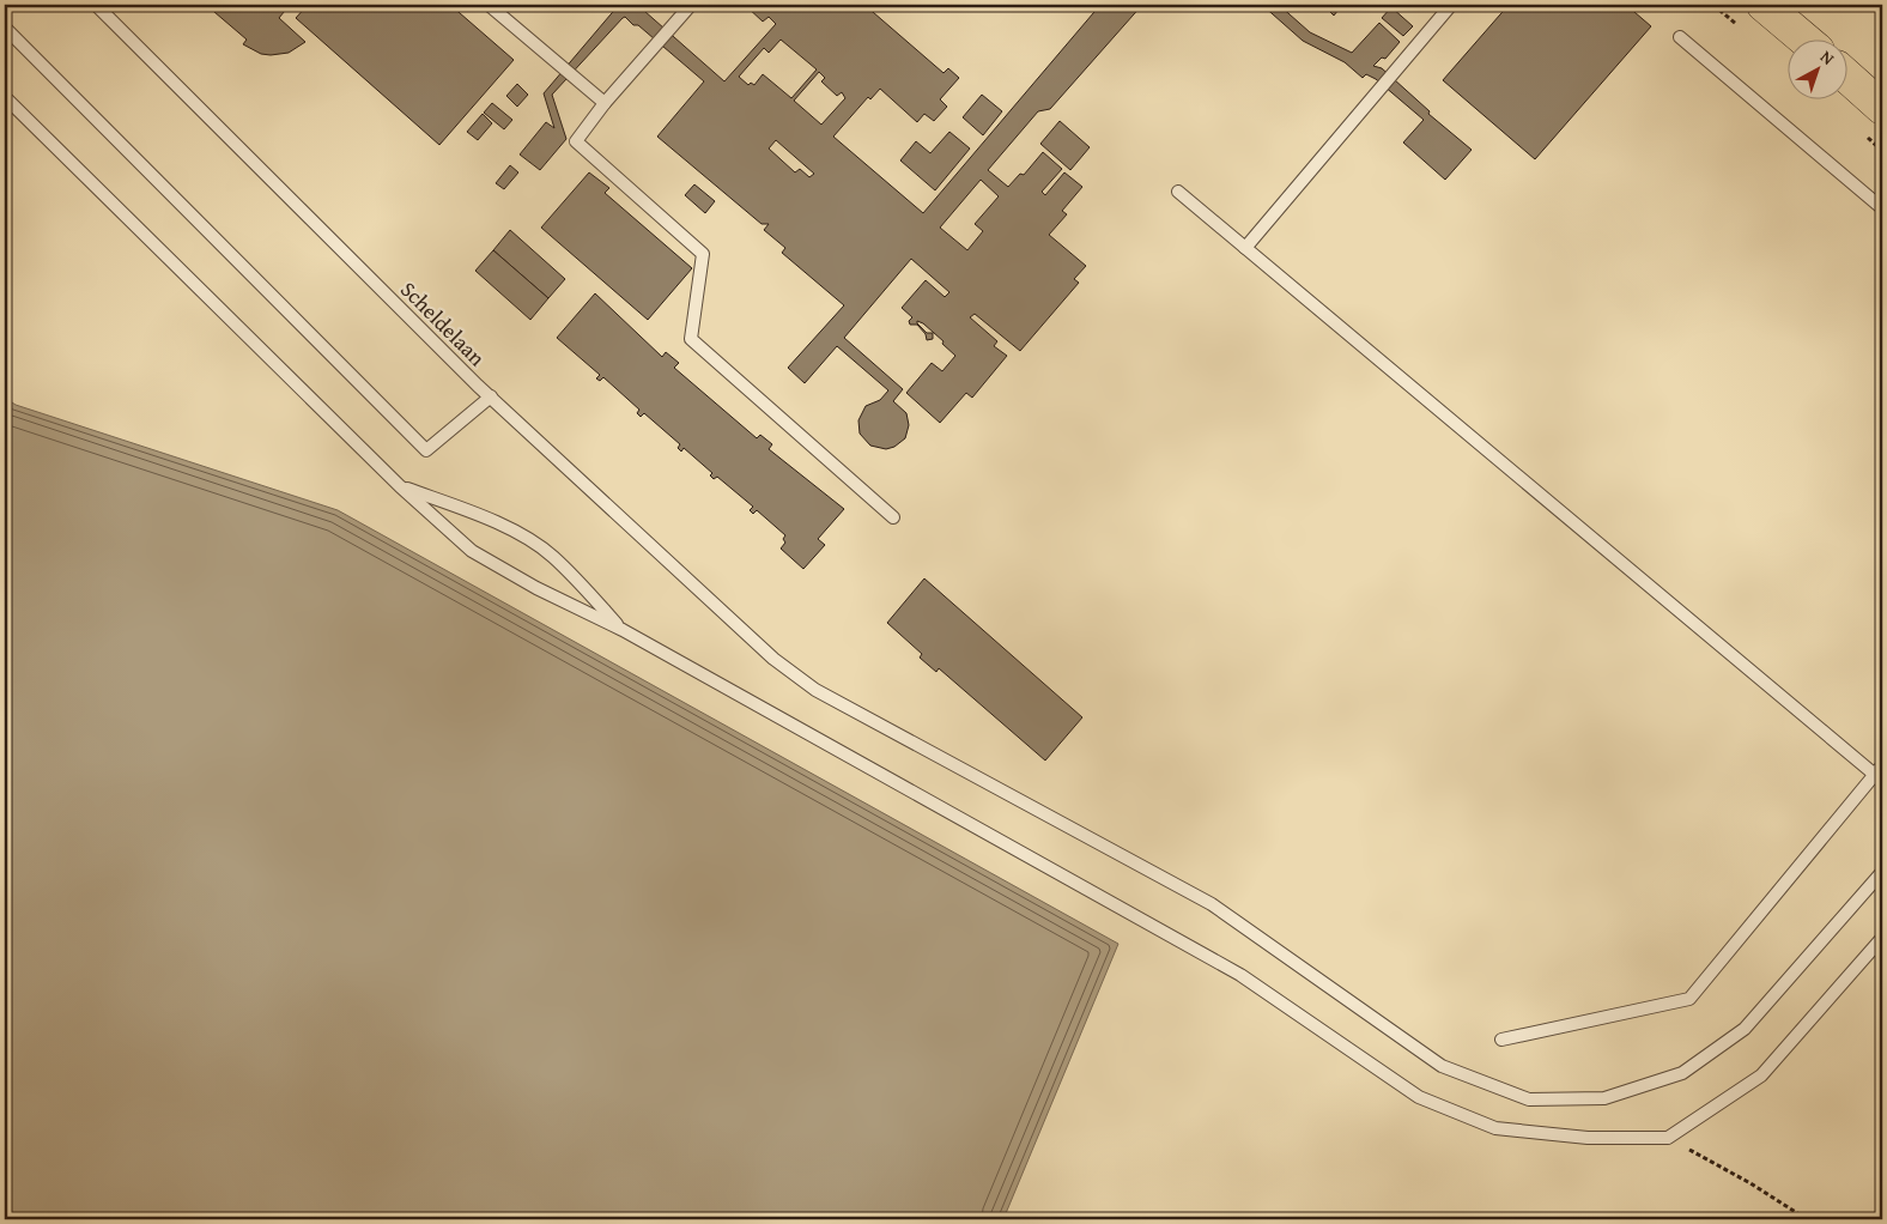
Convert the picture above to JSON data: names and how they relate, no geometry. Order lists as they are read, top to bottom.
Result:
{
  "streets": {
    "lane": ["Scheldelaan"]
  },
  "north": "top right"
}
